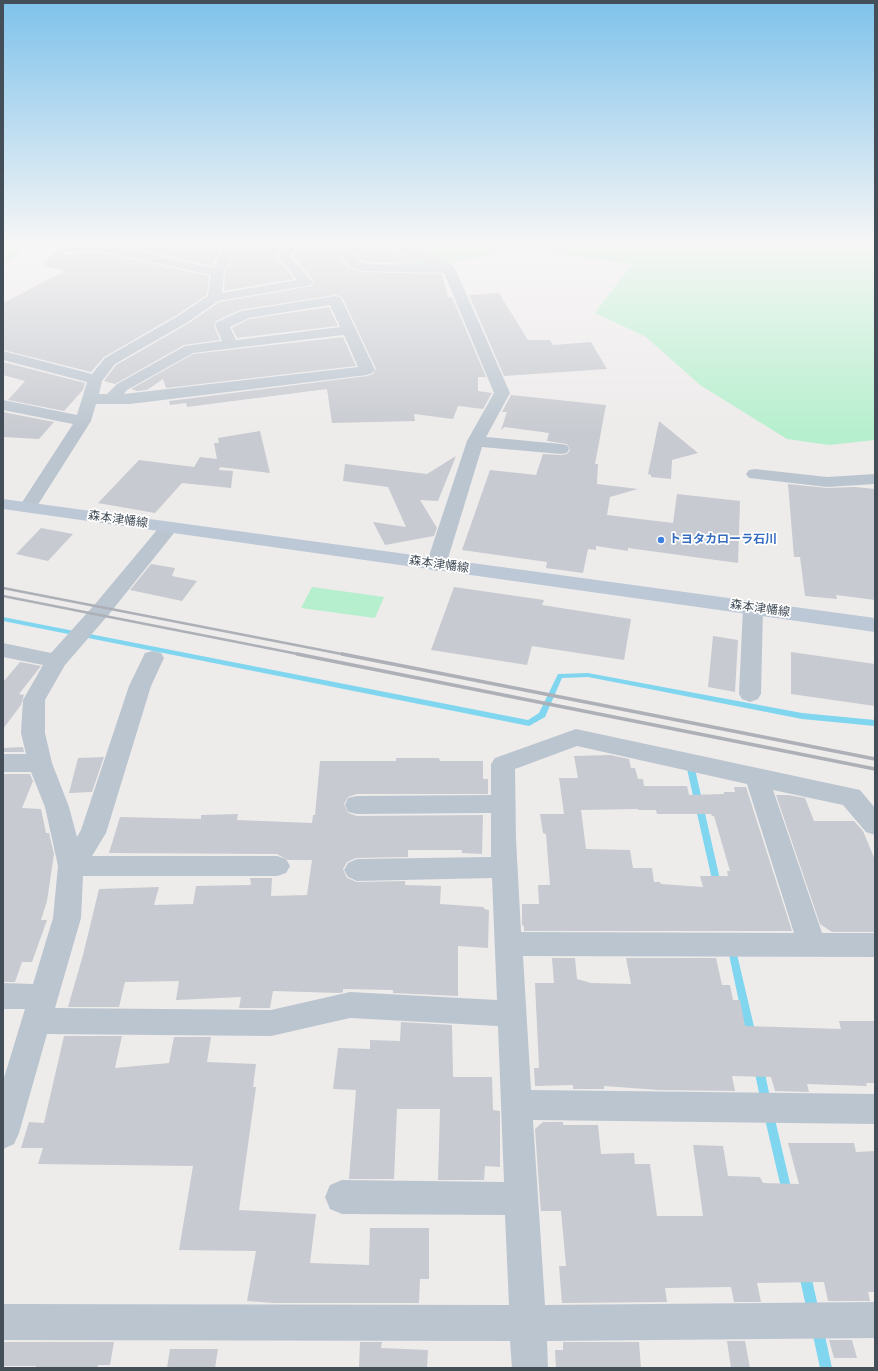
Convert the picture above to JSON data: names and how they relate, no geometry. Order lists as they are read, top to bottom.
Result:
{
  "streets": {
    "main road": ["森本津幡線"]
  },
  "places": ["トヨタカローラ石川"]
}
